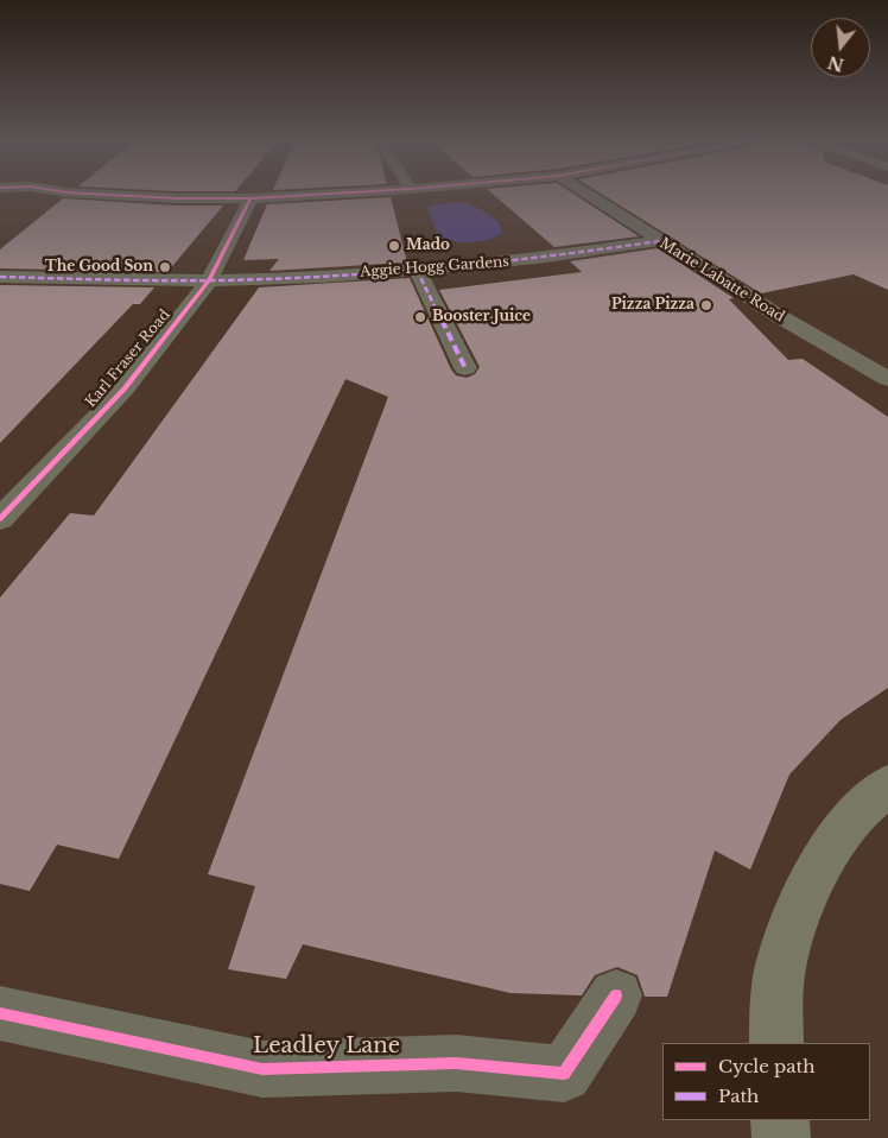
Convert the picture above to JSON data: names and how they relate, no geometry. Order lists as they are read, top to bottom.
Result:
{
  "streets": {
    "street": [
      "Aggie Hogg Gardens",
      "Marie Labatte Road",
      "Karl Fraser Road",
      "Leadley Lane"
    ]
  },
  "crossings": [
    ["Aggie Hogg Gardens", "Marie Labatte Road"],
    ["Aggie Hogg Gardens", "Karl Fraser Road"]
  ],
  "places": [
    "Mado",
    "The Good Son",
    "Pizza Pizza",
    "Booster Juice"
  ],
  "legend": ["Cycle path", "Path"],
  "north": "bottom"
}
